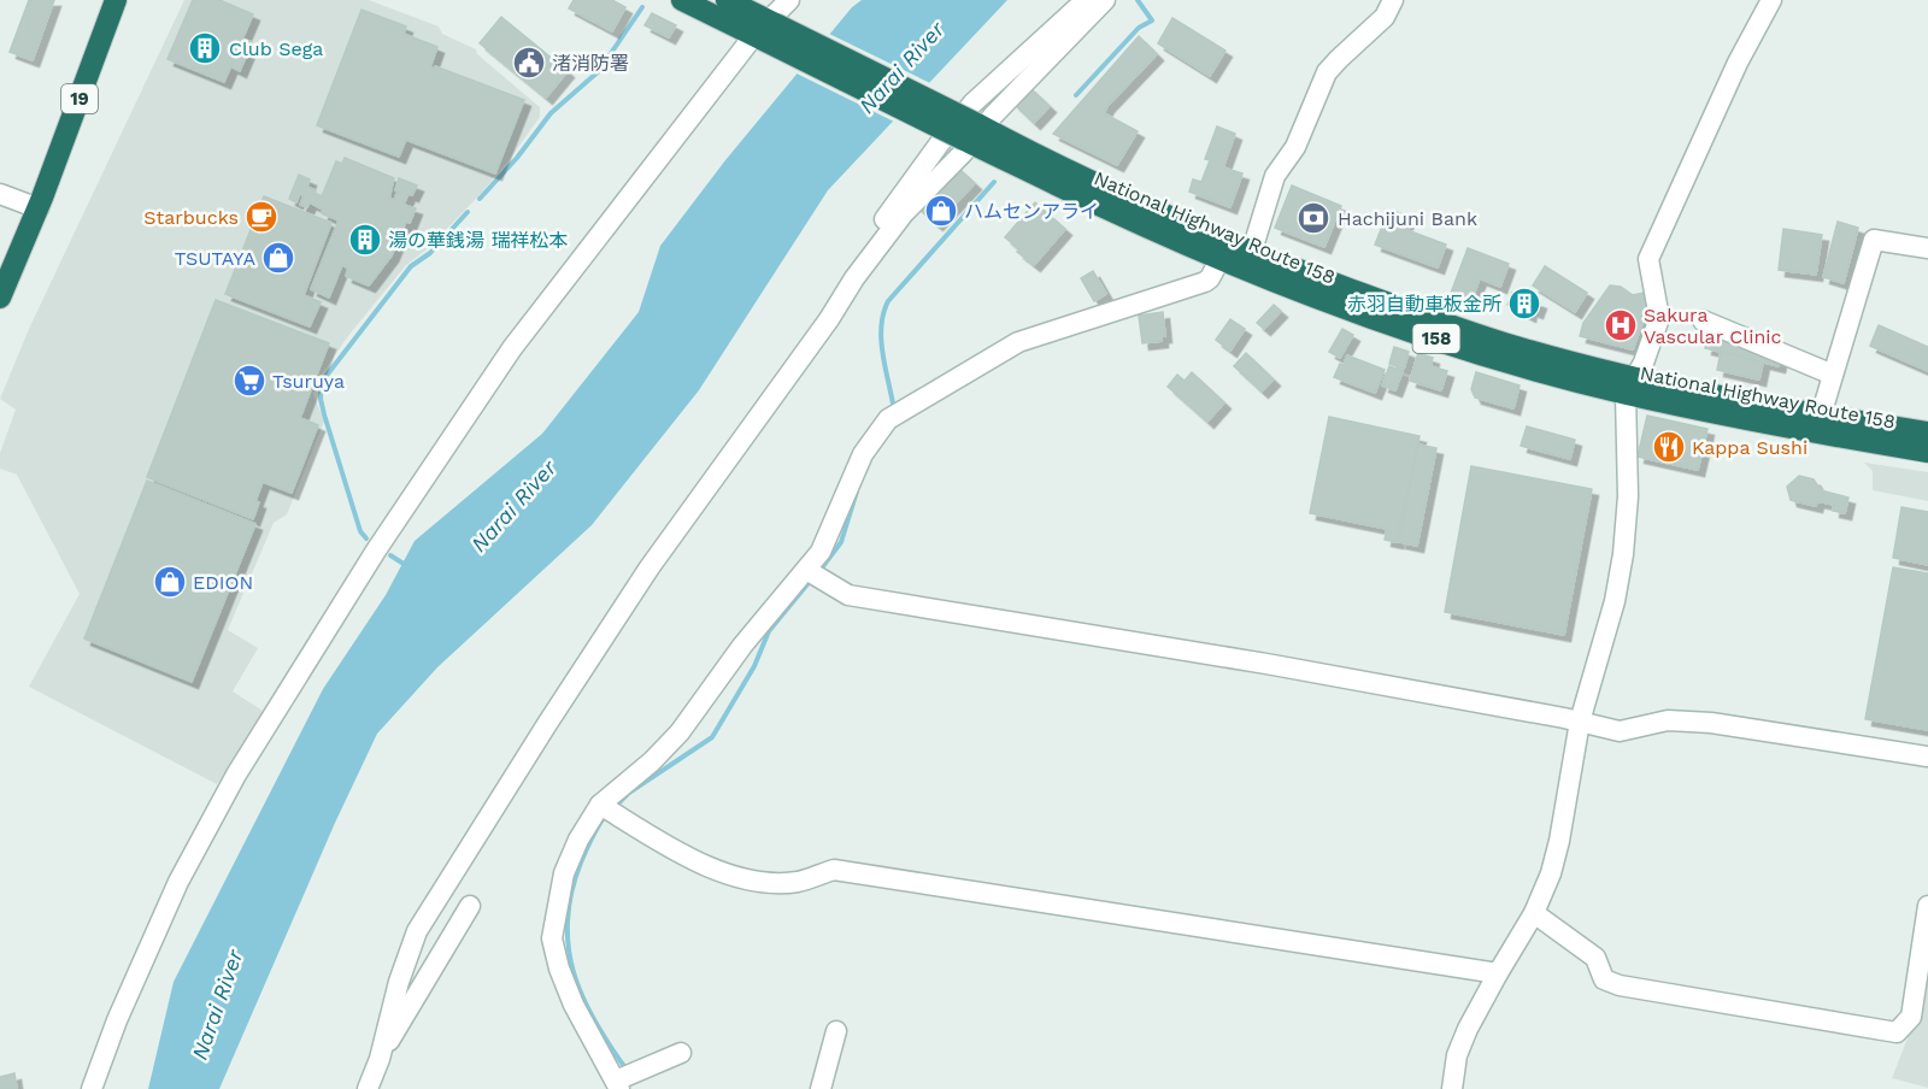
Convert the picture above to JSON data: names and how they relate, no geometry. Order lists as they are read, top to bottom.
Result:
{
  "streets": {
    "highway": ["19", "National Highway Route 158", "158"]
  },
  "water": ["Narai River"],
  "places": {
    "building": ["Club Sega", "湯の華銭湯 瑞祥松本", "赤羽自動車板金所"],
    "public building": ["渚消防署"],
    "shop": ["ハムセンアライ", "TSUTAYA", "EDION"],
    "cafe": ["Starbucks"],
    "bank": ["Hachijuni Bank"],
    "hospital": ["Sakura Vascular Clinic"],
    "supermarket": ["Tsuruya"],
    "restaurant": ["Kappa Sushi"]
  }
}
